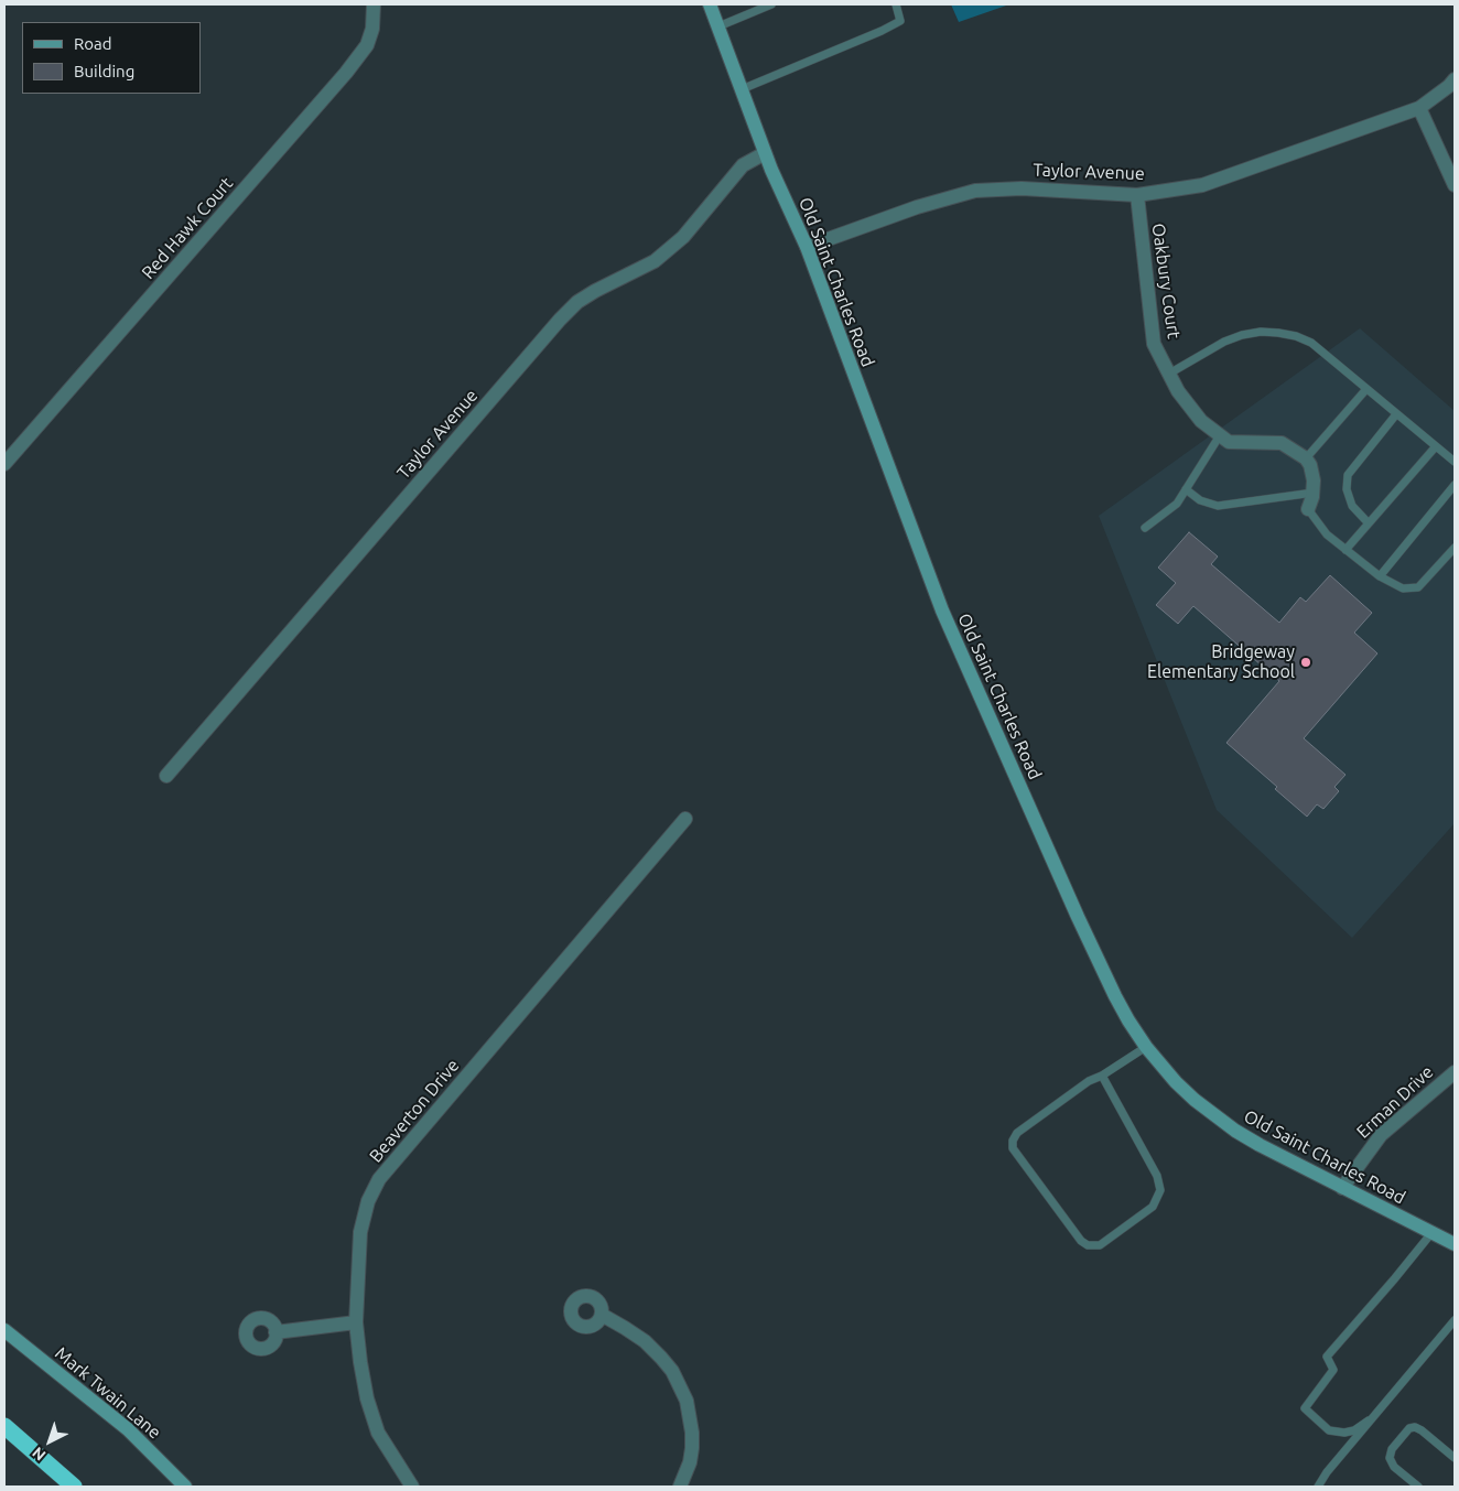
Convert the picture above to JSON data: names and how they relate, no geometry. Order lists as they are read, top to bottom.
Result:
{
  "streets": {
    "street": [
      "Taylor Avenue",
      "Red Hawk Court",
      "Oakbury Court",
      "Old Saint Charles Road",
      "Erman Drive",
      "Beaverton Drive",
      "Mark Twain Lane"
    ]
  },
  "crossings": [
    ["Taylor Avenue", "Oakbury Court"],
    ["Taylor Avenue", "Old Saint Charles Road"],
    ["Old Saint Charles Road", "Erman Drive"]
  ],
  "places": ["Bridgeway Elementary School"],
  "legend": ["Road", "Building"],
  "north": "bottom left"
}
